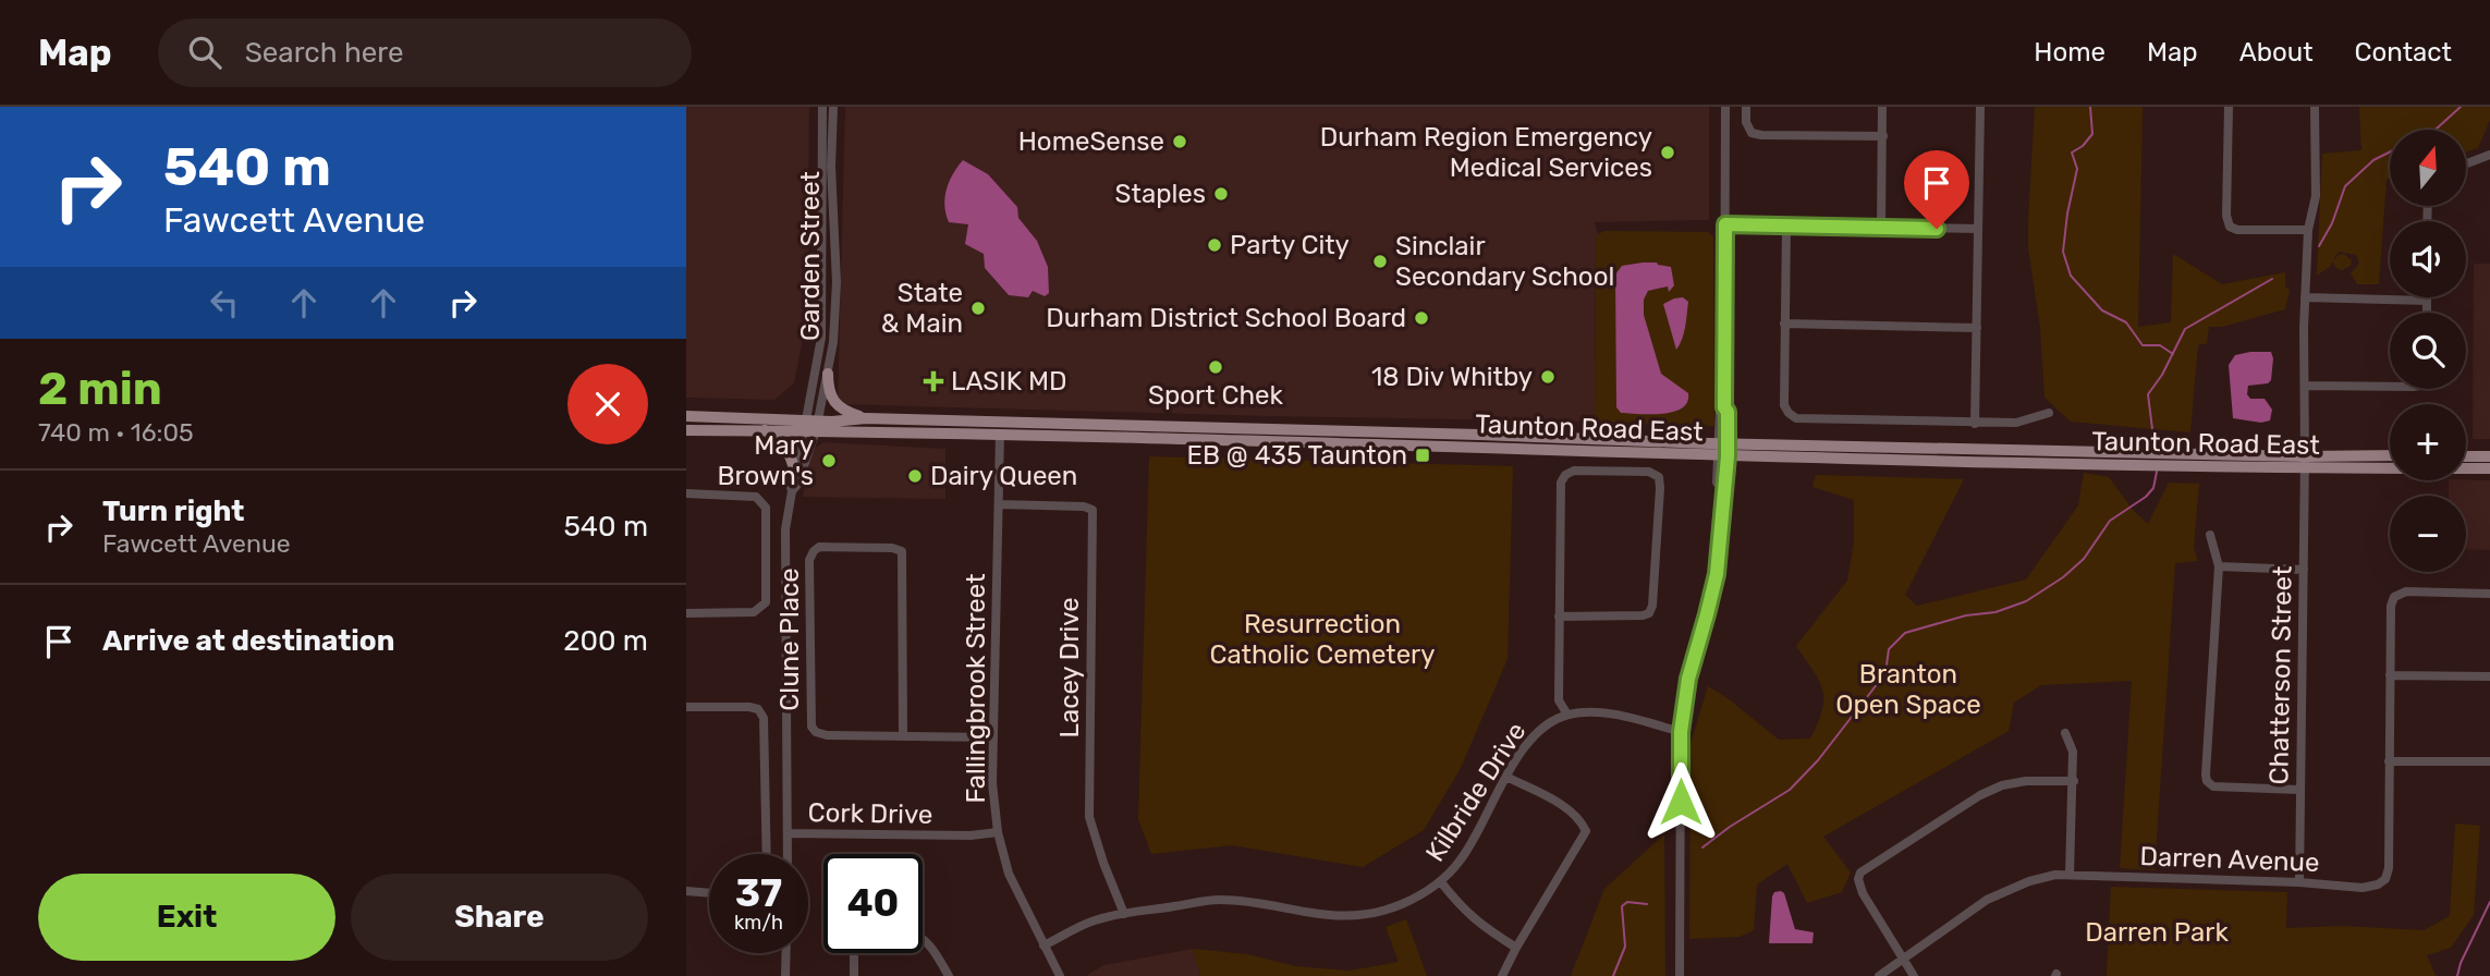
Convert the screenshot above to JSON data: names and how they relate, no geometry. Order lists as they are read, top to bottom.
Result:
{
  "streets": {
    "main road": ["Taunton Road East"],
    "street": [
      "Garden Street",
      "Clune Place",
      "Lacey Drive",
      "Chatterson Street",
      "Fallingbrook Street",
      "Kilbride Drive",
      "Cork Drive",
      "Darren Avenue"
    ]
  },
  "crossings": [
    ["Garden Street", "Taunton Road East"],
    ["Garden Street", "Cork Drive"],
    ["Taunton Road East", "Chatterson Street"],
    ["Taunton Road East", "Fallingbrook Street"],
    ["Clune Place", "Fallingbrook Street"],
    ["Lacey Drive", "Fallingbrook Street"],
    ["Lacey Drive", "Kilbride Drive"],
    ["Chatterson Street", "Darren Avenue"],
    ["Fallingbrook Street", "Kilbride Drive"],
    ["Fallingbrook Street", "Cork Drive"]
  ],
  "parks": ["Resurrection Catholic Cemetery", "Branton Open Space", "Darren Park"],
  "places": {
    "other": [
      "HomeSense",
      "Durham Region Emergency Medical Services",
      "Staples",
      "Party City",
      "Sinclair Secondary School",
      "State & Main",
      "Durham District School Board",
      "Sport Chek",
      "18 Div Whitby",
      "Mary Brown's",
      "Dairy Queen"
    ],
    "health": ["LASIK MD"],
    "transit": ["EB @ 435 Taunton"]
  },
  "north": "top",
  "page": {
    "header": "Map",
    "search": "Search here",
    "nav": [
      "Home",
      "Map",
      "About",
      "Contact"
    ],
    "turn": ["540 m", "Fawcett Avenue"],
    "map_buttons": ["+", "−"],
    "heading": ["2 min", "740 m · 16:05"],
    "list": [
      {
        "name": "Turn right",
        "note": "Fawcett Avenue",
        "value": "540 m"
      },
      {
        "name": "Arrive at destination",
        "value": "200 m"
      }
    ],
    "speed": "37 km/h",
    "limit": "40",
    "buttons": ["Exit", "Share"]
  }
}
